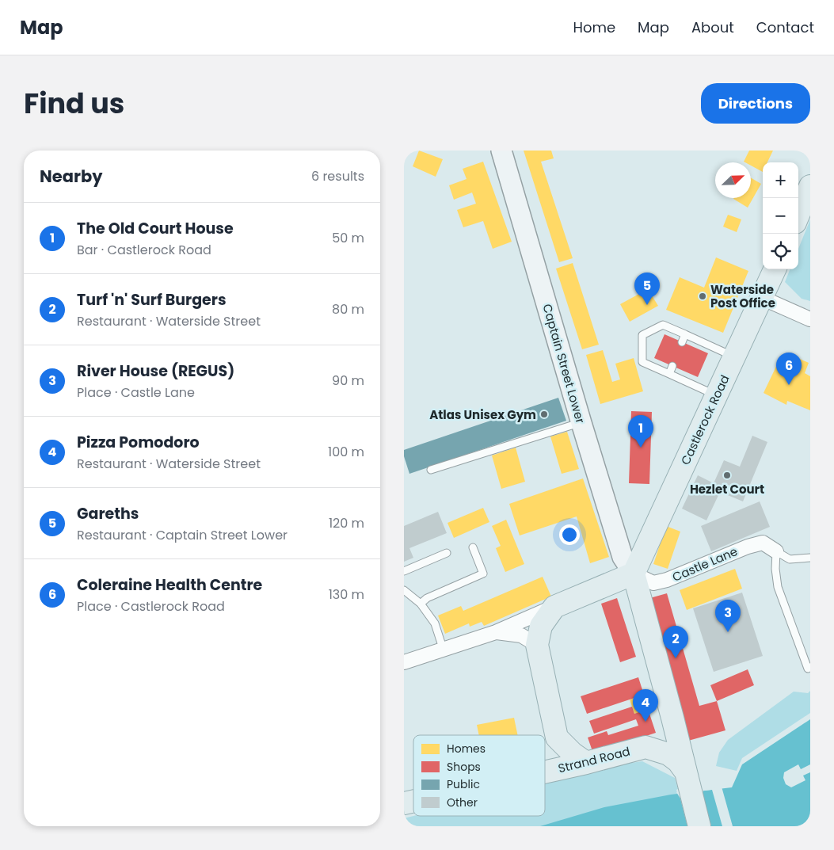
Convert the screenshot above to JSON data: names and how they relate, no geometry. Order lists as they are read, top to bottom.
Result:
{
  "streets": {
    "main road": ["Captain Street Lower", "Castlerock Road", "Strand Road"],
    "street": ["Castle Lane"]
  },
  "crossings": [
    ["Captain Street Lower", "Castlerock Road"],
    ["Captain Street Lower", "Castle Lane"],
    ["Castlerock Road", "Castle Lane"]
  ],
  "places": ["Waterside Post Office", "Atlas Unisex Gym", "Hezlet Court"],
  "legend": [
    "Homes",
    "Shops",
    "Public",
    "Other"
  ],
  "north": "top right",
  "page": {
    "header": "Map",
    "nav": [
      "Home",
      "Map",
      "About",
      "Contact"
    ],
    "title": "Find us",
    "buttons": "Directions",
    "heading": ["Nearby", "6 results"],
    "map_buttons": ["+", "−"],
    "list": [
      {
        "mark": "1",
        "name": "The Old Court House",
        "note": "Bar · Castlerock Road",
        "value": "50 m"
      },
      {
        "mark": "2",
        "name": "Turf 'n' Surf Burgers",
        "note": "Restaurant · Waterside Street",
        "value": "80 m"
      },
      {
        "mark": "3",
        "name": "River House (REGUS)",
        "note": "Place · Castle Lane",
        "value": "90 m"
      },
      {
        "mark": "4",
        "name": "Pizza Pomodoro",
        "note": "Restaurant · Waterside Street",
        "value": "100 m"
      },
      {
        "mark": "5",
        "name": "Gareths",
        "note": "Restaurant · Captain Street Lower",
        "value": "120 m"
      },
      {
        "mark": "6",
        "name": "Coleraine Health Centre",
        "note": "Place · Castlerock Road",
        "value": "130 m"
      }
    ],
    "pins": [
      "5",
      "6",
      "1",
      "3",
      "2",
      "4"
    ]
  }
}
